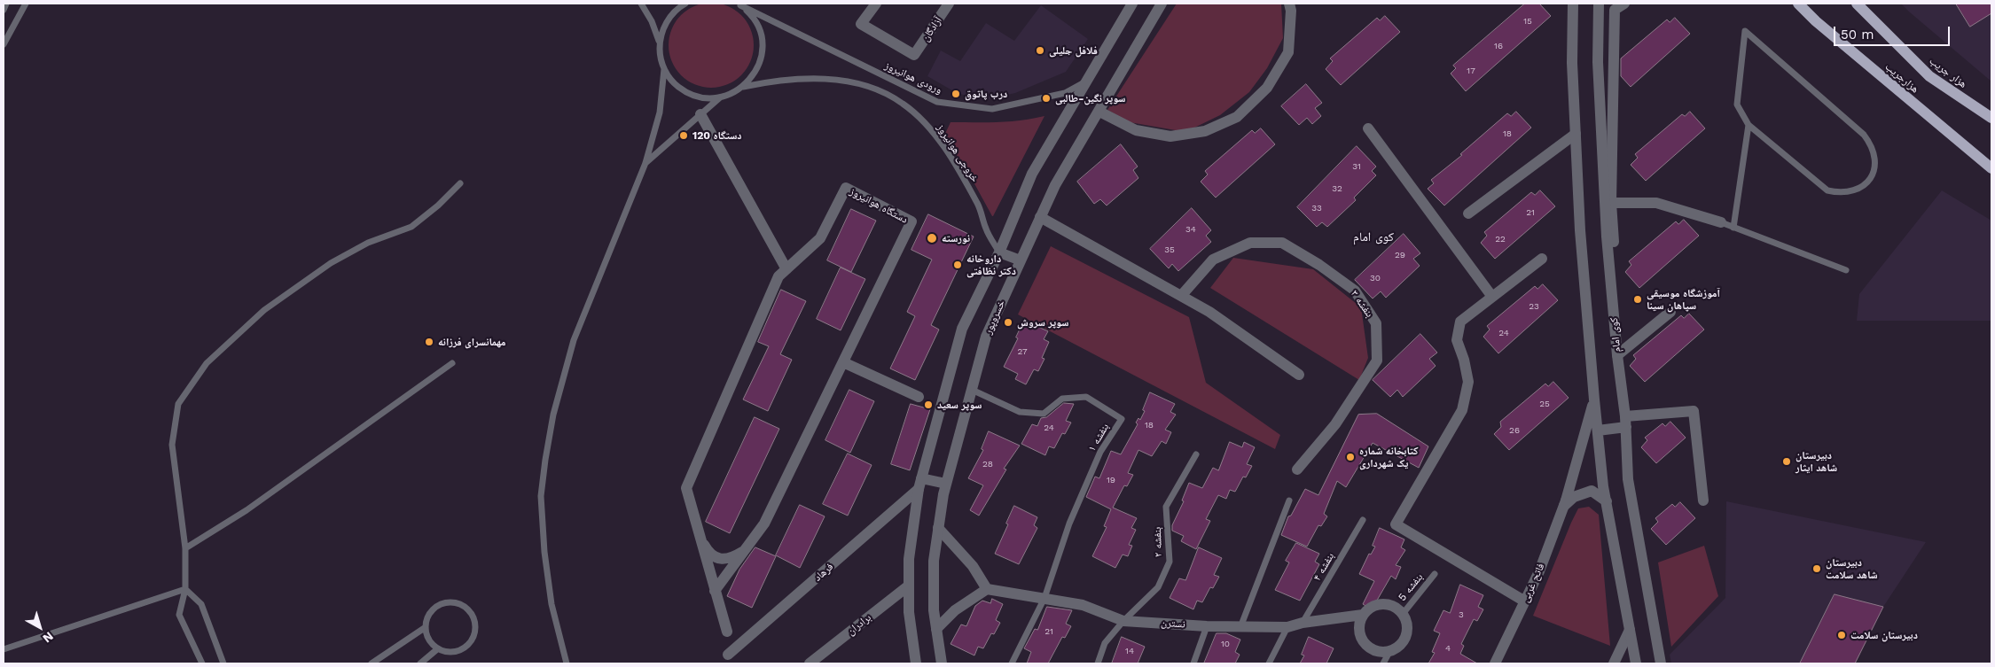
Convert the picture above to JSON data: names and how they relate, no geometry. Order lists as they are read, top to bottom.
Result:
{
  "streets": {
    "main road": ["هزار جریب", "هزارجریب"],
    "street": [
      "آزادگان",
      "دستگاه هوانیروز",
      "بنفشه ۳",
      "خسروپور",
      "کوی امام",
      "فرهاد",
      "فاتح غربی",
      "نسترن",
      "برادران"
    ],
    "lane": [
      "ورودی هوانیروز",
      "خروجی هوانیروز",
      "بنفشه ۱",
      "بنفشه ۲",
      "بنفشه ۴",
      "بنفشه 5"
    ]
  },
  "crossings": [
    ["خسروپور", "بنفشه ۱"],
    ["بنفشه ۱", "نسترن"],
    ["بنفشه ۲", "نسترن"],
    ["بنفشه ۴", "نسترن"],
    ["بنفشه 5", "نسترن"]
  ],
  "districts": ["کوی امام"],
  "places": [
    "فلافل جلیلی",
    "درب پاتوق",
    "سوپر نگین-طالبی",
    "120 دستگاه",
    "نورسته",
    "داروخانه دکتر نظافتی",
    "آموزشگاه موسیقی سپاهان سینا",
    "سوپر سروش",
    "مهمانسرای فرزانه",
    "سوپر سعید",
    "کتابخانه شماره یک شهرداری",
    "دبیرستان شاهد ایثار",
    "دبیرستان شاهد سلامت",
    "دبیرستان سلامت"
  ],
  "house_numbers": [
    "15",
    "16",
    "17",
    "18",
    "31",
    "32",
    "33",
    "21",
    "34",
    "22",
    "35",
    "29",
    "30",
    "23",
    "24",
    "27",
    "25",
    "18",
    "24",
    "26",
    "28",
    "19",
    "3",
    "21",
    "10",
    "4",
    "14"
  ],
  "scale_bar": "50 m",
  "north": "bottom right"
}
